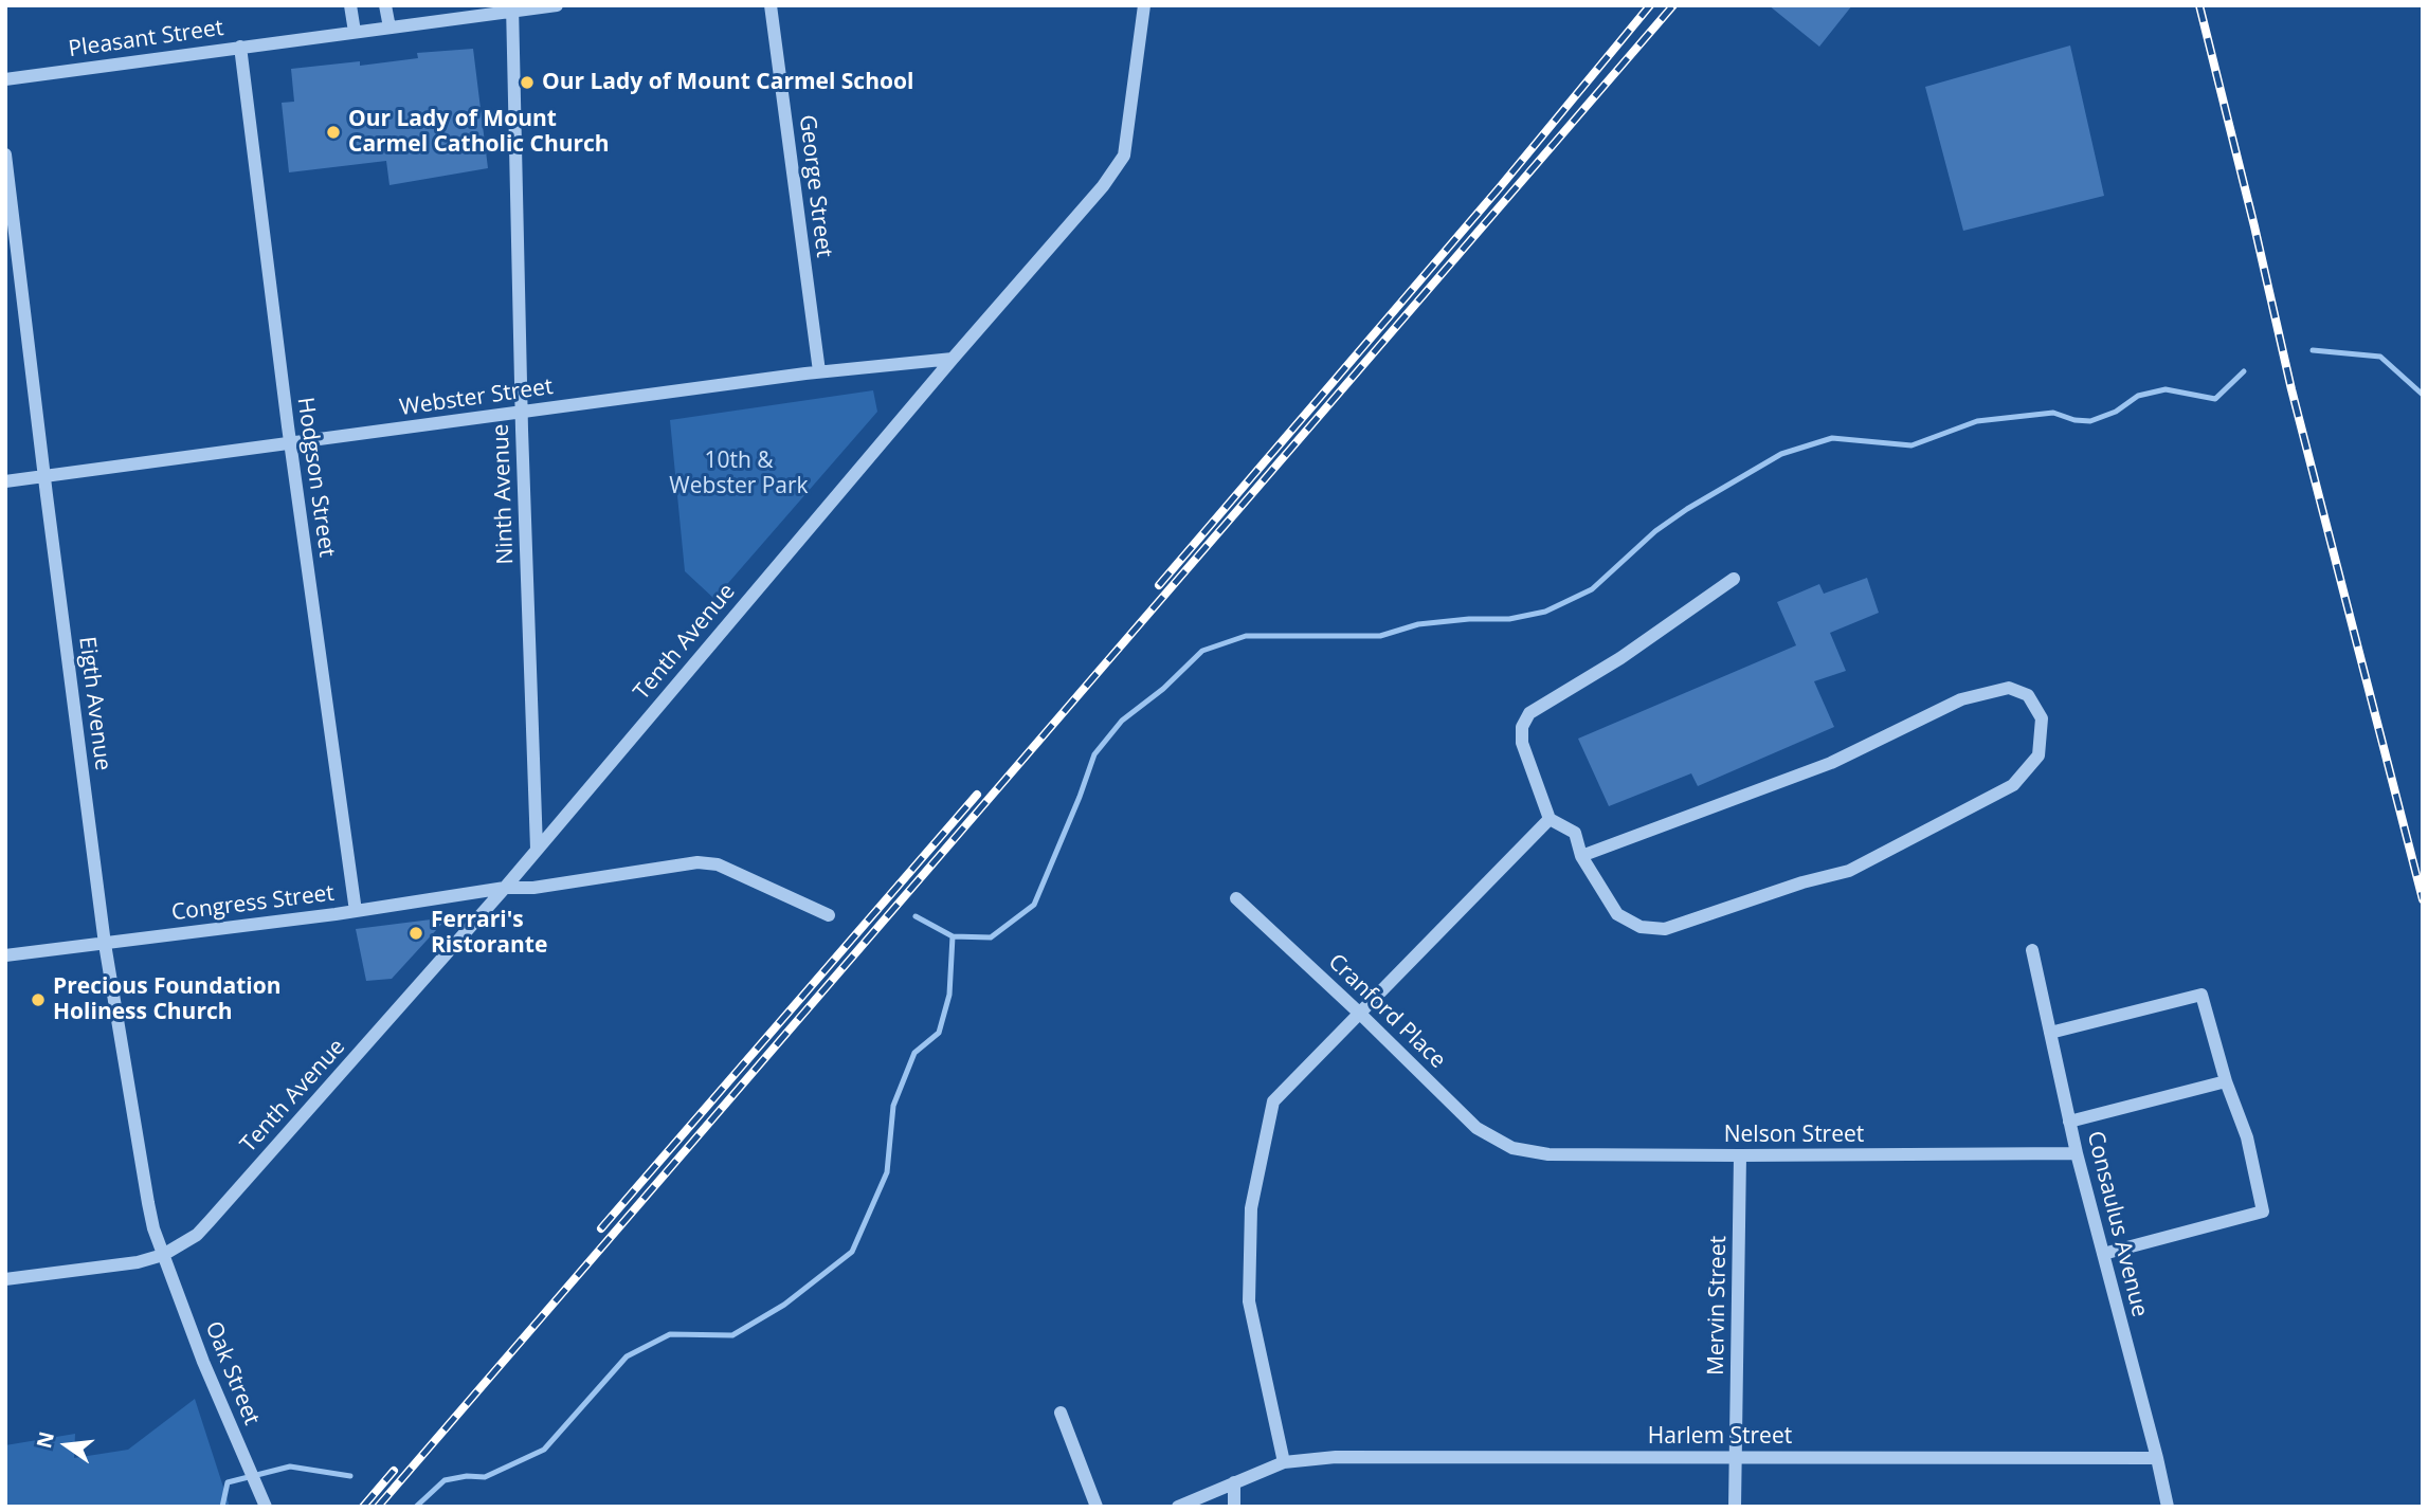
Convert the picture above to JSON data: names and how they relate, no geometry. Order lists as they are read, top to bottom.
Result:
{
  "streets": {
    "street": [
      "Pleasant Street",
      "George Street",
      "Webster Street",
      "Hodgson Street",
      "Ninth Avenue",
      "Tenth Avenue",
      "Eigth Avenue",
      "Congress Street",
      "Cranford Place",
      "Nelson Street",
      "Consaulus Avenue",
      "Mervin Street",
      "Oak Street",
      "Harlem Street"
    ]
  },
  "crossings": [
    ["Pleasant Street", "Hodgson Street"],
    ["Pleasant Street", "Ninth Avenue"],
    ["George Street", "Webster Street"],
    ["Webster Street", "Hodgson Street"],
    ["Webster Street", "Ninth Avenue"],
    ["Webster Street", "Tenth Avenue"],
    ["Webster Street", "Eigth Avenue"],
    ["Hodgson Street", "Congress Street"],
    ["Ninth Avenue", "Tenth Avenue"],
    ["Tenth Avenue", "Eigth Avenue"],
    ["Tenth Avenue", "Congress Street"],
    ["Tenth Avenue", "Oak Street"],
    ["Eigth Avenue", "Congress Street"],
    ["Eigth Avenue", "Oak Street"],
    ["Cranford Place", "Nelson Street"],
    ["Nelson Street", "Consaulus Avenue"],
    ["Nelson Street", "Mervin Street"],
    ["Consaulus Avenue", "Harlem Street"],
    ["Mervin Street", "Harlem Street"]
  ],
  "parks": ["10th & Webster Park"],
  "places": [
    "Our Lady of Mount Carmel School",
    "Our Lady of Mount Carmel Catholic Church",
    "Ferrari's Ristorante",
    "Precious Foundation Holiness Church"
  ],
  "north": "left"
}
